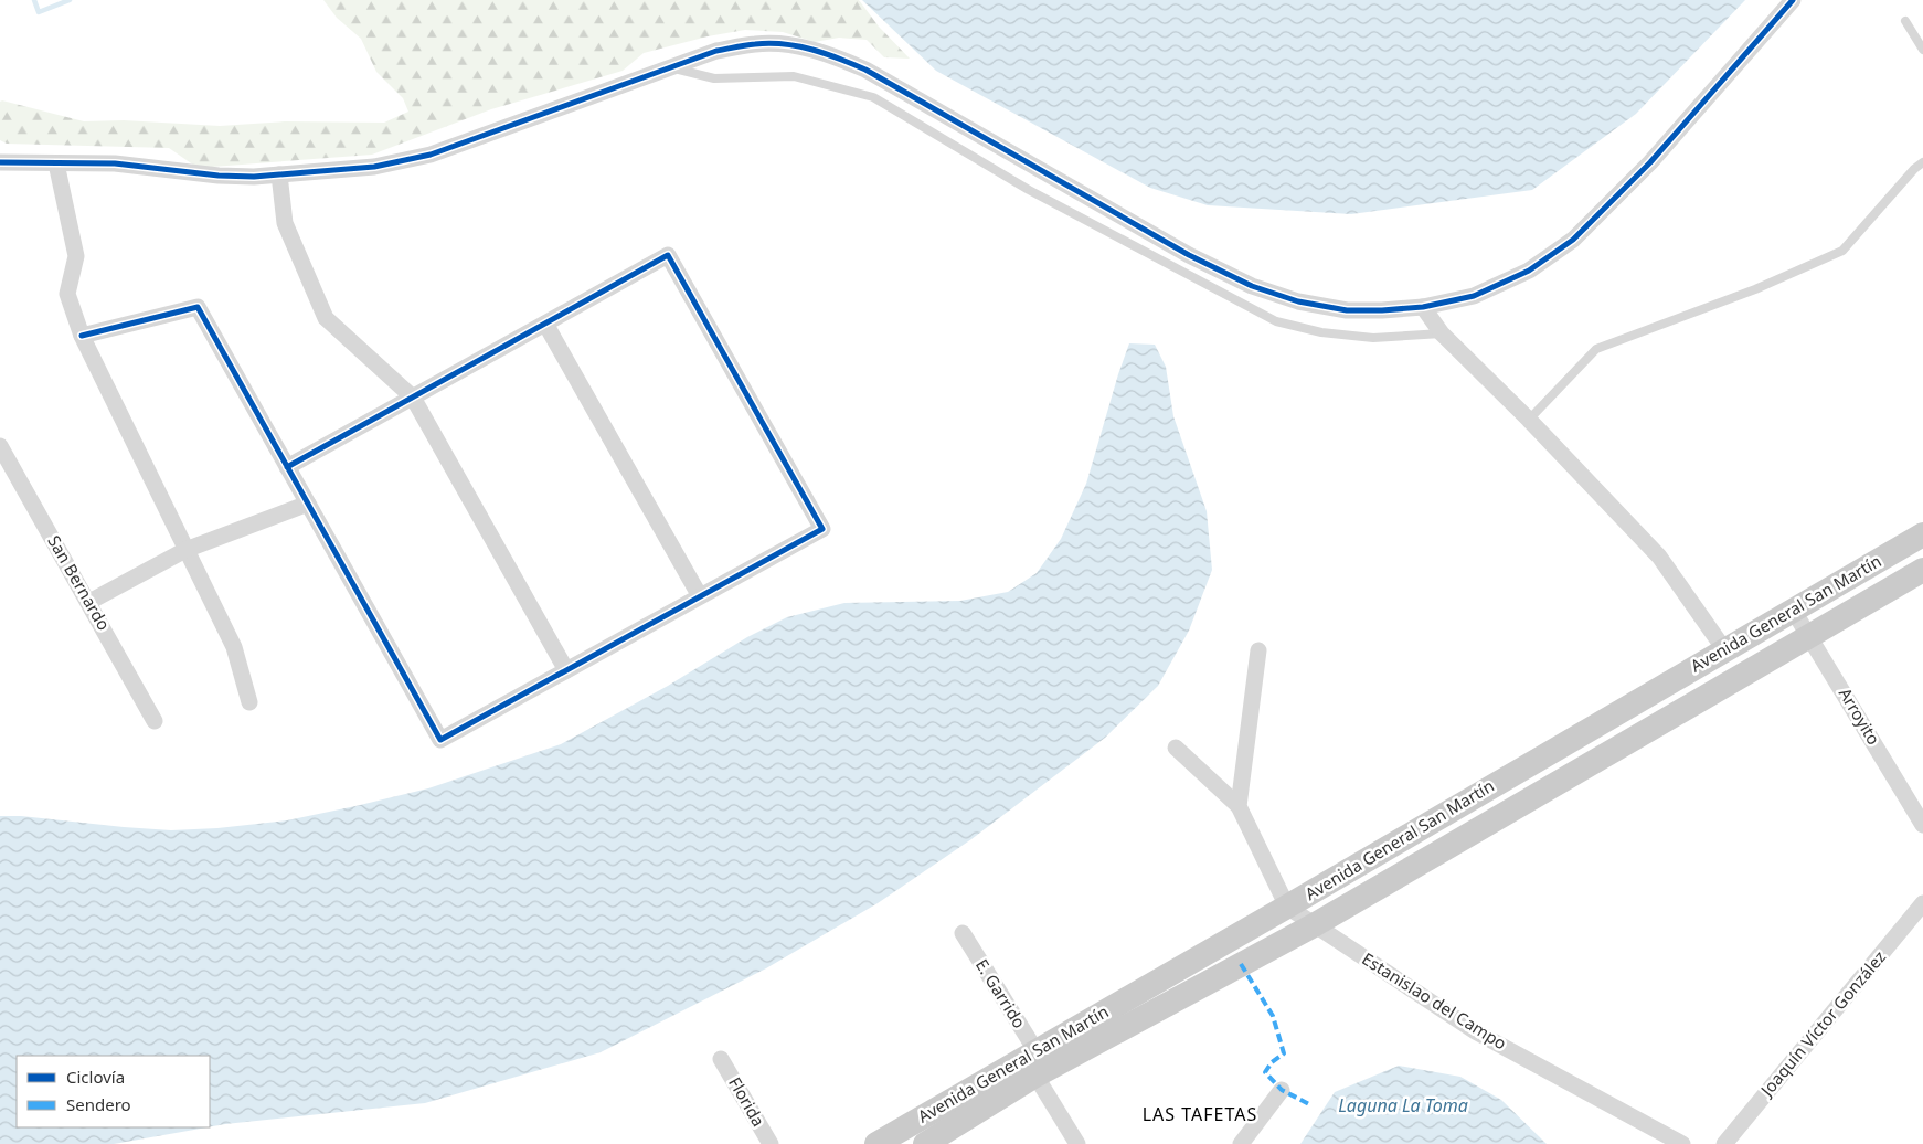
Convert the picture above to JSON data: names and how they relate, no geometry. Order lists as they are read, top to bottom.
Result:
{
  "streets": {
    "main road": ["Avenida General San Martín"],
    "street": [
      "San Bernardo",
      "Arroyito",
      "E. Garrido",
      "Estanislao del Campo",
      "Joaquín Víctor González",
      "Florida"
    ]
  },
  "crossings": [
    ["Avenida General San Martín", "Arroyito"],
    ["Avenida General San Martín", "E. Garrido"],
    ["Avenida General San Martín", "Estanislao del Campo"]
  ],
  "districts": ["LAS TAFETAS"],
  "water": ["Laguna La Toma"],
  "legend": ["Ciclovía", "Sendero"]
}
